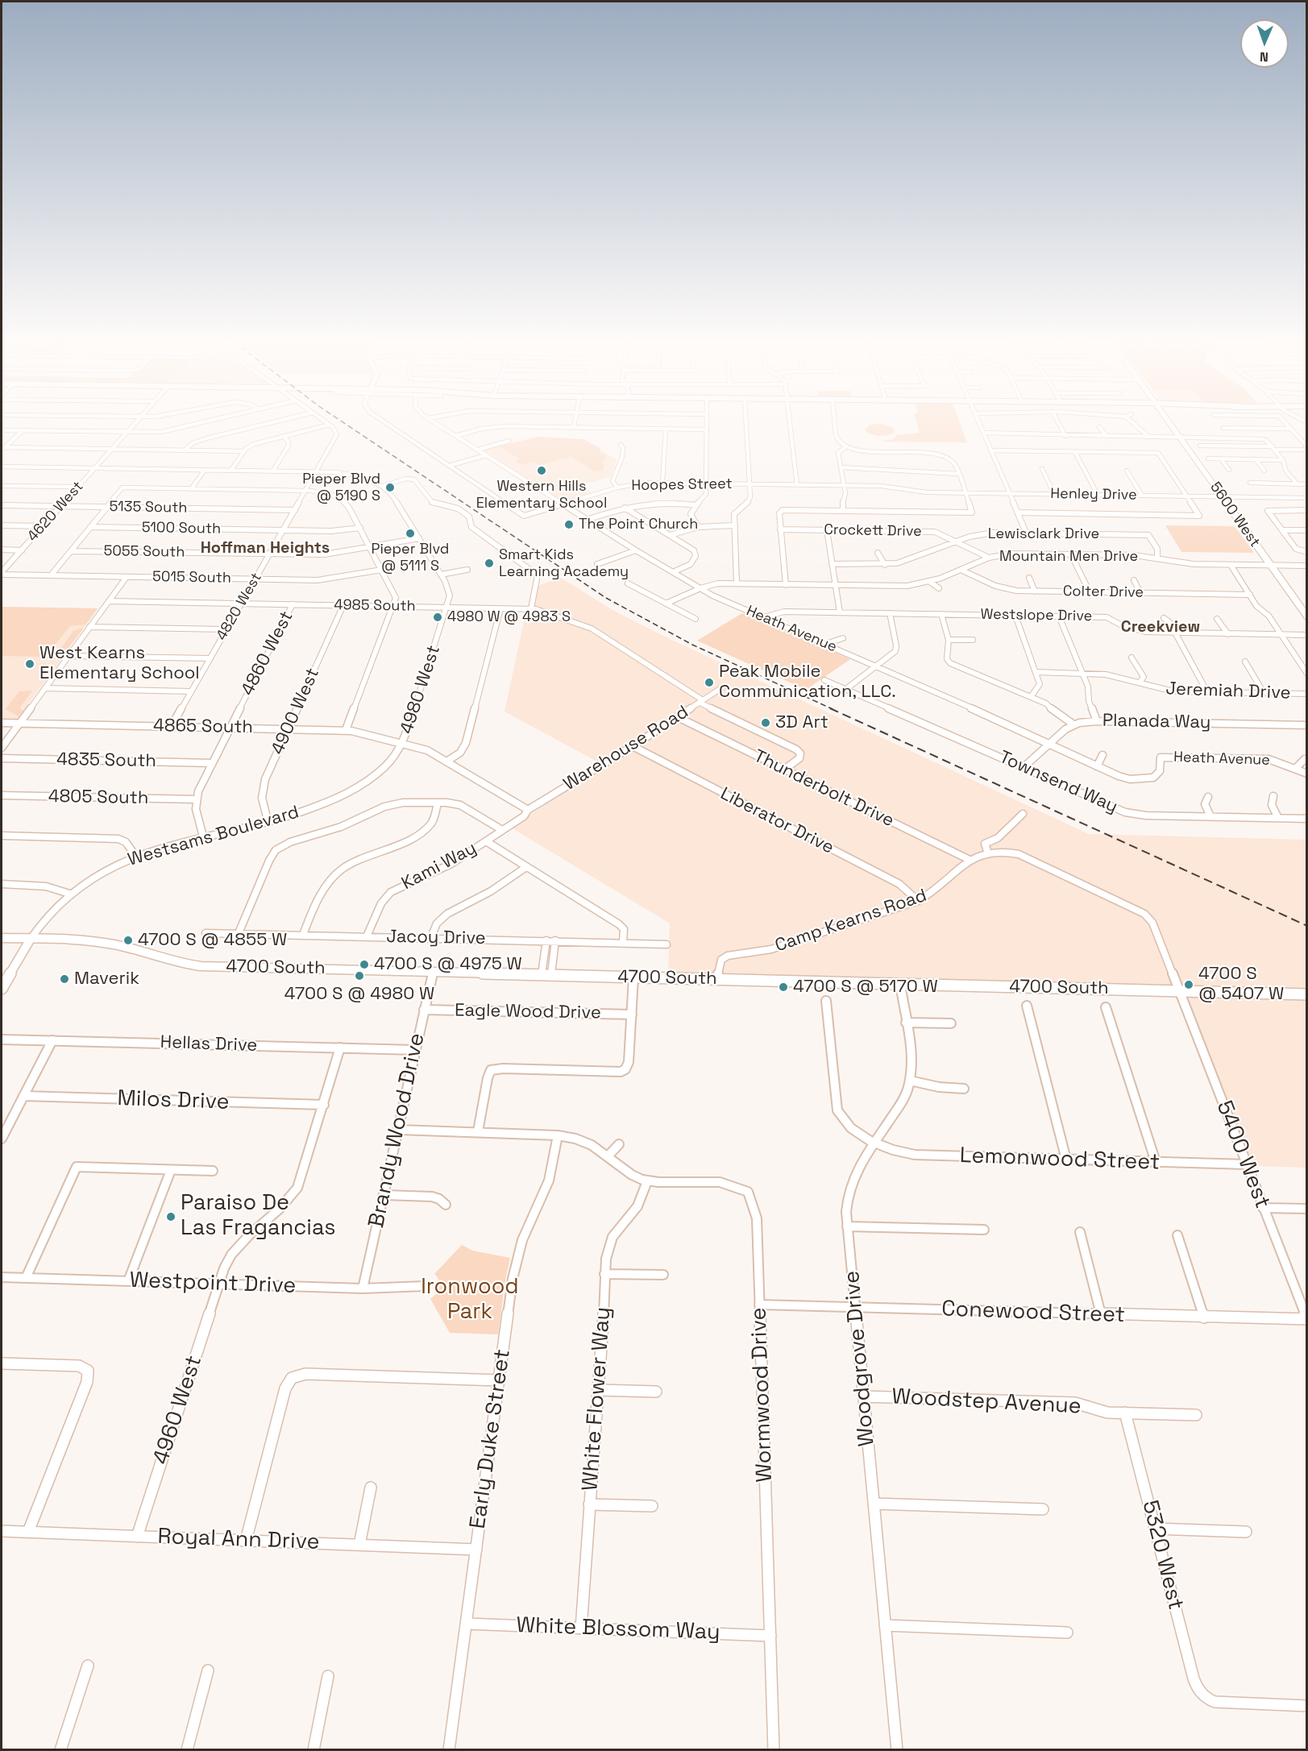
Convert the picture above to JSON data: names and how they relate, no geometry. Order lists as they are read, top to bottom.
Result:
{
  "streets": {
    "main road": ["5600 West", "4700 South"],
    "street": [
      "Hoopes Street",
      "Henley Drive",
      "5135 South",
      "4620 West",
      "5100 South",
      "Crockett Drive",
      "Lewisclark Drive",
      "5055 South",
      "Mountain Men Drive",
      "5015 South",
      "Colter Drive",
      "4985 South",
      "4820 West",
      "Westslope Drive",
      "Heath Avenue",
      "4860 West",
      "4980 West",
      "Jeremiah Drive",
      "4900 West",
      "Planada Way",
      "4865 South",
      "Warehouse Road",
      "4835 South",
      "Townsend Way",
      "Thunderbolt Drive",
      "4805 South",
      "Liberator Drive",
      "Westsams Boulevard",
      "Kami Way",
      "Camp Kearns Road",
      "Jacoy Drive",
      "Eagle Wood Drive",
      "Hellas Drive",
      "Milos Drive",
      "Brandy Wood Drive",
      "5400 West",
      "Lemonwood Street",
      "Westpoint Drive",
      "Conewood Street",
      "Woodgrove Drive",
      "Wormwood Drive",
      "White Flower Way",
      "Woodstep Avenue",
      "4960 West",
      "Early Duke Street",
      "Royal Ann Drive",
      "5320 West",
      "White Blossom Way"
    ]
  },
  "crossings": [
    ["Hoopes Street", "Henley Drive"],
    ["Hoopes Street", "Heath Avenue"],
    ["Henley Drive", "5600 West"],
    ["5135 South", "4620 West"],
    ["5135 South", "4820 West"],
    ["4620 West", "5015 South"],
    ["5600 West", "Mountain Men Drive"],
    ["5100 South", "4820 West"],
    ["Crockett Drive", "Lewisclark Drive"],
    ["Crockett Drive", "Mountain Men Drive"],
    ["Lewisclark Drive", "Mountain Men Drive"],
    ["5055 South", "4820 West"],
    ["Mountain Men Drive", "Colter Drive"],
    ["Mountain Men Drive", "Heath Avenue"],
    ["Mountain Men Drive", "Jeremiah Drive"],
    ["5015 South", "4820 West"],
    ["Colter Drive", "Jeremiah Drive"],
    ["4985 South", "4820 West"],
    ["4985 South", "4860 West"],
    ["4985 South", "4980 West"],
    ["4985 South", "4900 West"],
    ["4985 South", "Warehouse Road"],
    ["4985 South", "Thunderbolt Drive"],
    ["4820 West", "4865 South"],
    ["Westslope Drive", "Heath Avenue"],
    ["Westslope Drive", "Jeremiah Drive"],
    ["Heath Avenue", "Planada Way"],
    ["4860 West", "4865 South"],
    ["4860 West", "4835 South"],
    ["4860 West", "4805 South"],
    ["4980 West", "4865 South"],
    ["4980 West", "Westsams Boulevard"],
    ["4900 West", "4865 South"],
    ["4900 West", "Westsams Boulevard"],
    ["Planada Way", "Townsend Way"],
    ["4865 South", "Warehouse Road"],
    ["4865 South", "Westsams Boulevard"],
    ["4865 South", "Kami Way"],
    ["Warehouse Road", "Thunderbolt Drive"],
    ["Warehouse Road", "Liberator Drive"],
    ["Warehouse Road", "Kami Way"],
    ["Thunderbolt Drive", "Camp Kearns Road"],
    ["Liberator Drive", "Camp Kearns Road"],
    ["Westsams Boulevard", "4700 South"],
    ["Kami Way", "Jacoy Drive"],
    ["Camp Kearns Road", "4700 South"],
    ["Camp Kearns Road", "5400 West"],
    ["4700 South", "Brandy Wood Drive"],
    ["4700 South", "5400 West"],
    ["4700 South", "Woodgrove Drive"],
    ["Eagle Wood Drive", "Brandy Wood Drive"],
    ["Hellas Drive", "Brandy Wood Drive"],
    ["Hellas Drive", "4960 West"],
    ["Milos Drive", "4960 West"],
    ["Brandy Wood Drive", "Westpoint Drive"],
    ["Brandy Wood Drive", "Wormwood Drive"],
    ["5400 West", "Lemonwood Street"],
    ["5400 West", "Conewood Street"],
    ["Lemonwood Street", "Woodgrove Drive"],
    ["Westpoint Drive", "4960 West"],
    ["Conewood Street", "Woodgrove Drive"],
    ["Conewood Street", "Wormwood Drive"],
    ["Woodgrove Drive", "Woodstep Avenue"],
    ["Wormwood Drive", "White Flower Way"],
    ["Wormwood Drive", "Early Duke Street"],
    ["Wormwood Drive", "White Blossom Way"],
    ["White Flower Way", "White Blossom Way"],
    ["Woodstep Avenue", "5320 West"],
    ["4960 West", "Royal Ann Drive"],
    ["Early Duke Street", "Royal Ann Drive"],
    ["Early Duke Street", "White Blossom Way"]
  ],
  "districts": ["Hoffman Heights", "Creekview"],
  "parks": ["Ironwood Park"],
  "places": [
    "Western Hills Elementary School",
    "Pieper Blvd @ 5190 S",
    "The Point Church",
    "Pieper Blvd @ 5111 S",
    "Smart Kids Learning Academy",
    "4980 W @ 4983 S",
    "West Kearns Elementary School",
    "Peak Mobile Communication, LLC.",
    "3D Art",
    "4700 S @ 4855 W",
    "4700 S @ 4975 W",
    "4700 S @ 4980 W",
    "Maverik",
    "4700 S @ 5407 W",
    "4700 S @ 5170 W",
    "Paraiso De Las Fragancias"
  ],
  "north": "bottom"
}
